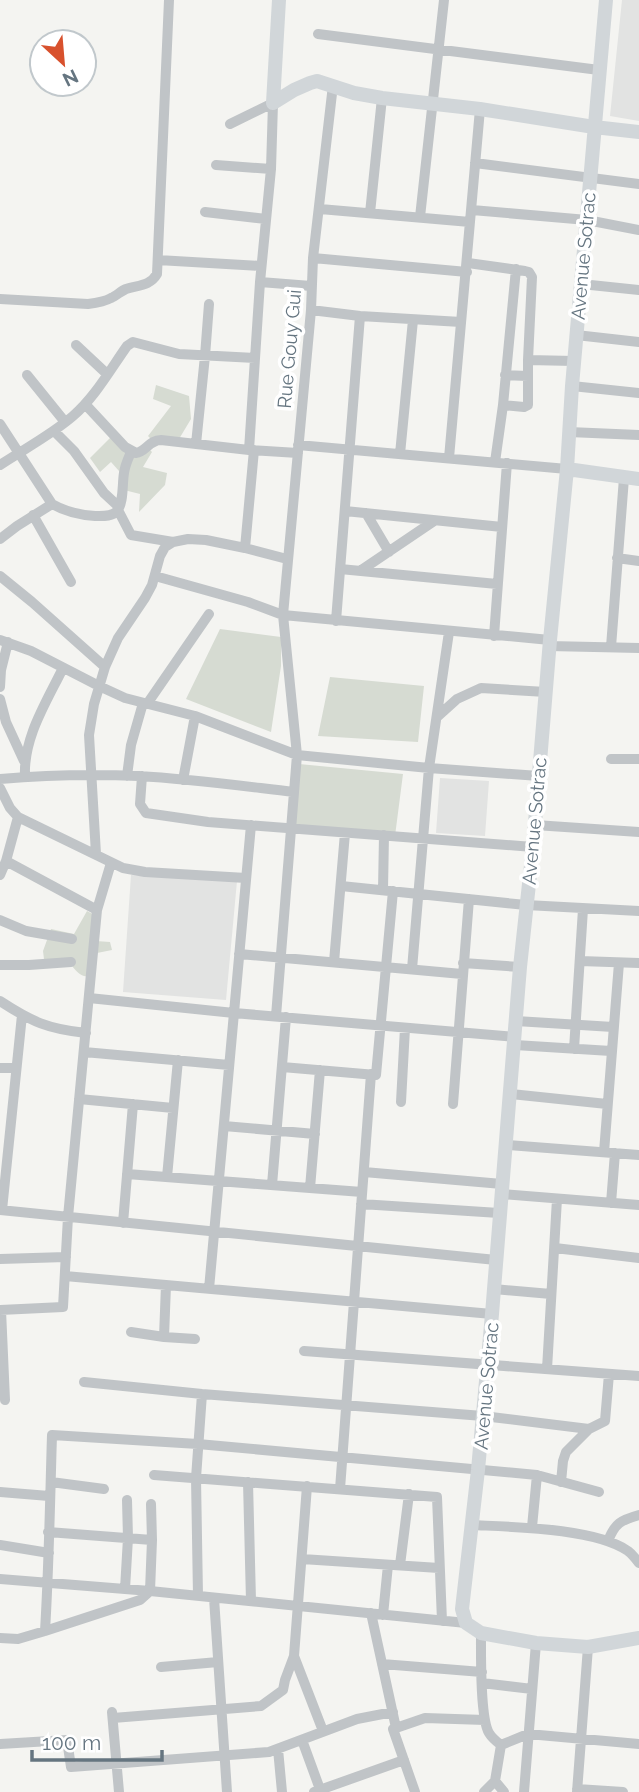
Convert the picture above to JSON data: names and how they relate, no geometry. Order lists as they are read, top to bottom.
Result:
{
  "streets": {
    "street": ["Avenue Sotrac", "Rue Gouy Gui"]
  },
  "scale_bar": "100 m",
  "north": "bottom right"
}
